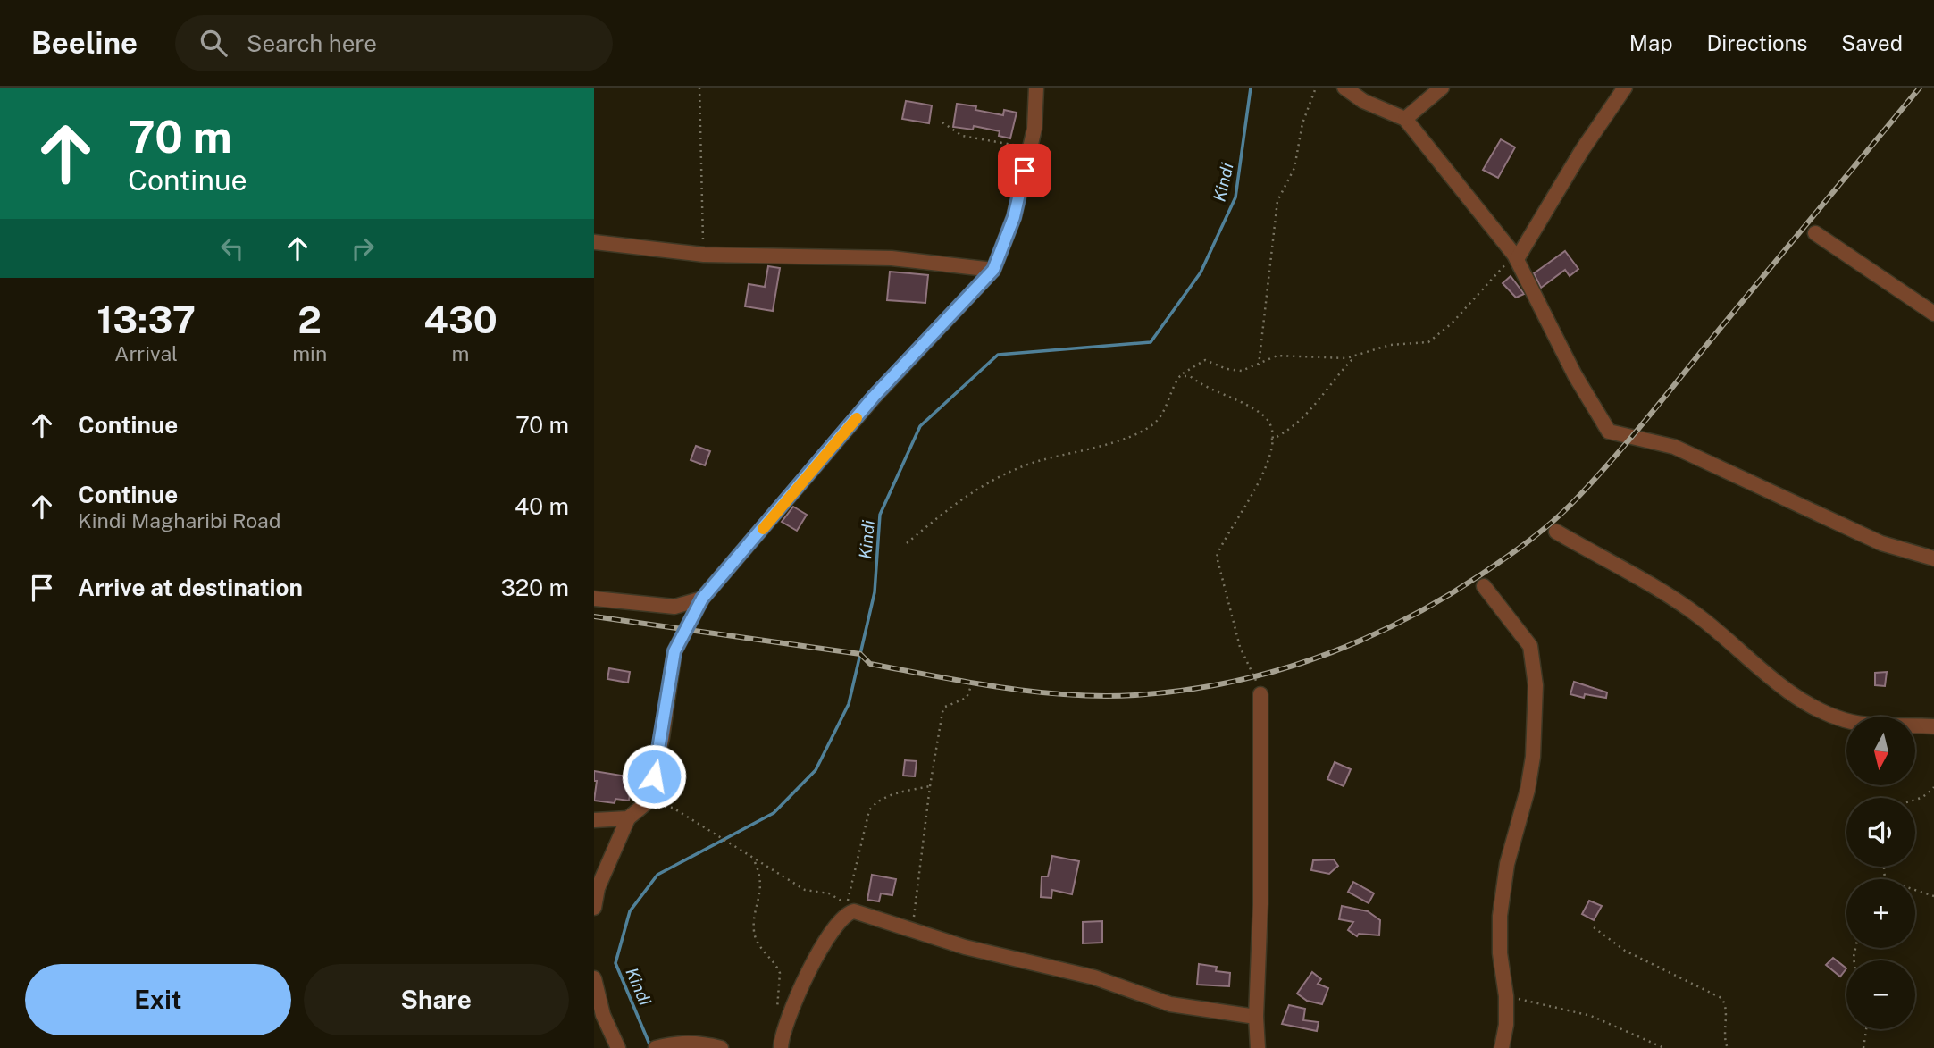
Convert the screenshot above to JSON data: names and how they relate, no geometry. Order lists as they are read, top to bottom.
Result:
{
  "water": ["Kindi"],
  "north": "bottom",
  "page": {
    "header": "Beeline",
    "search": "Search here",
    "nav": ["Map", "Directions", "Saved"],
    "turn": ["70 m", "Continue"],
    "eta": [
      "13:37",
      "Arrival",
      "2",
      "min",
      "430",
      "m"
    ],
    "list": [
      {
        "name": "Continue",
        "value": "70 m"
      },
      {
        "name": "Continue",
        "note": "Kindi Magharibi Road",
        "value": "40 m"
      },
      {
        "name": "Arrive at destination",
        "value": "320 m"
      }
    ],
    "map_buttons": ["+", "−"],
    "buttons": ["Exit", "Share"]
  }
}
